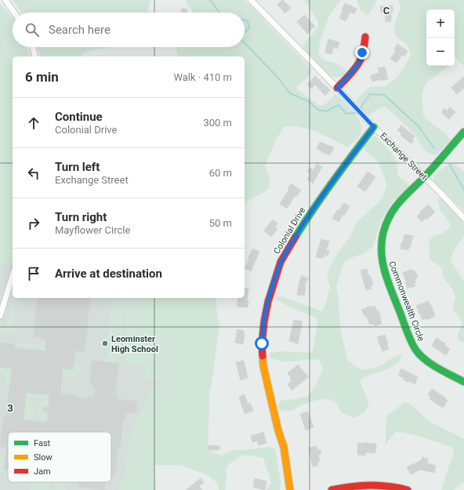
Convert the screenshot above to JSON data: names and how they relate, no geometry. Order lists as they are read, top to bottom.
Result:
{
  "streets": {
    "street": ["Exchange Street", "Colonial Drive", "Commonwealth Circle"]
  },
  "crossings": [
    ["Exchange Street", "Colonial Drive"],
    ["Exchange Street", "Commonwealth Circle"]
  ],
  "places": ["Leominster High School"],
  "legend": ["Fast", "Slow", "Jam"],
  "page": {
    "map_buttons": ["+", "−"],
    "search": "Search here",
    "heading": ["6 min", "Walk · 410 m"],
    "list": [
      ["Continue", "Colonial Drive", "300 m"],
      ["Turn left", "Exchange Street", "60 m"],
      ["Turn right", "Mayflower Circle", "50 m"],
      "Arrive at destination"
    ]
  },
  "grid": {
    "columns": ["C"],
    "rows": ["3"]
  }
}
